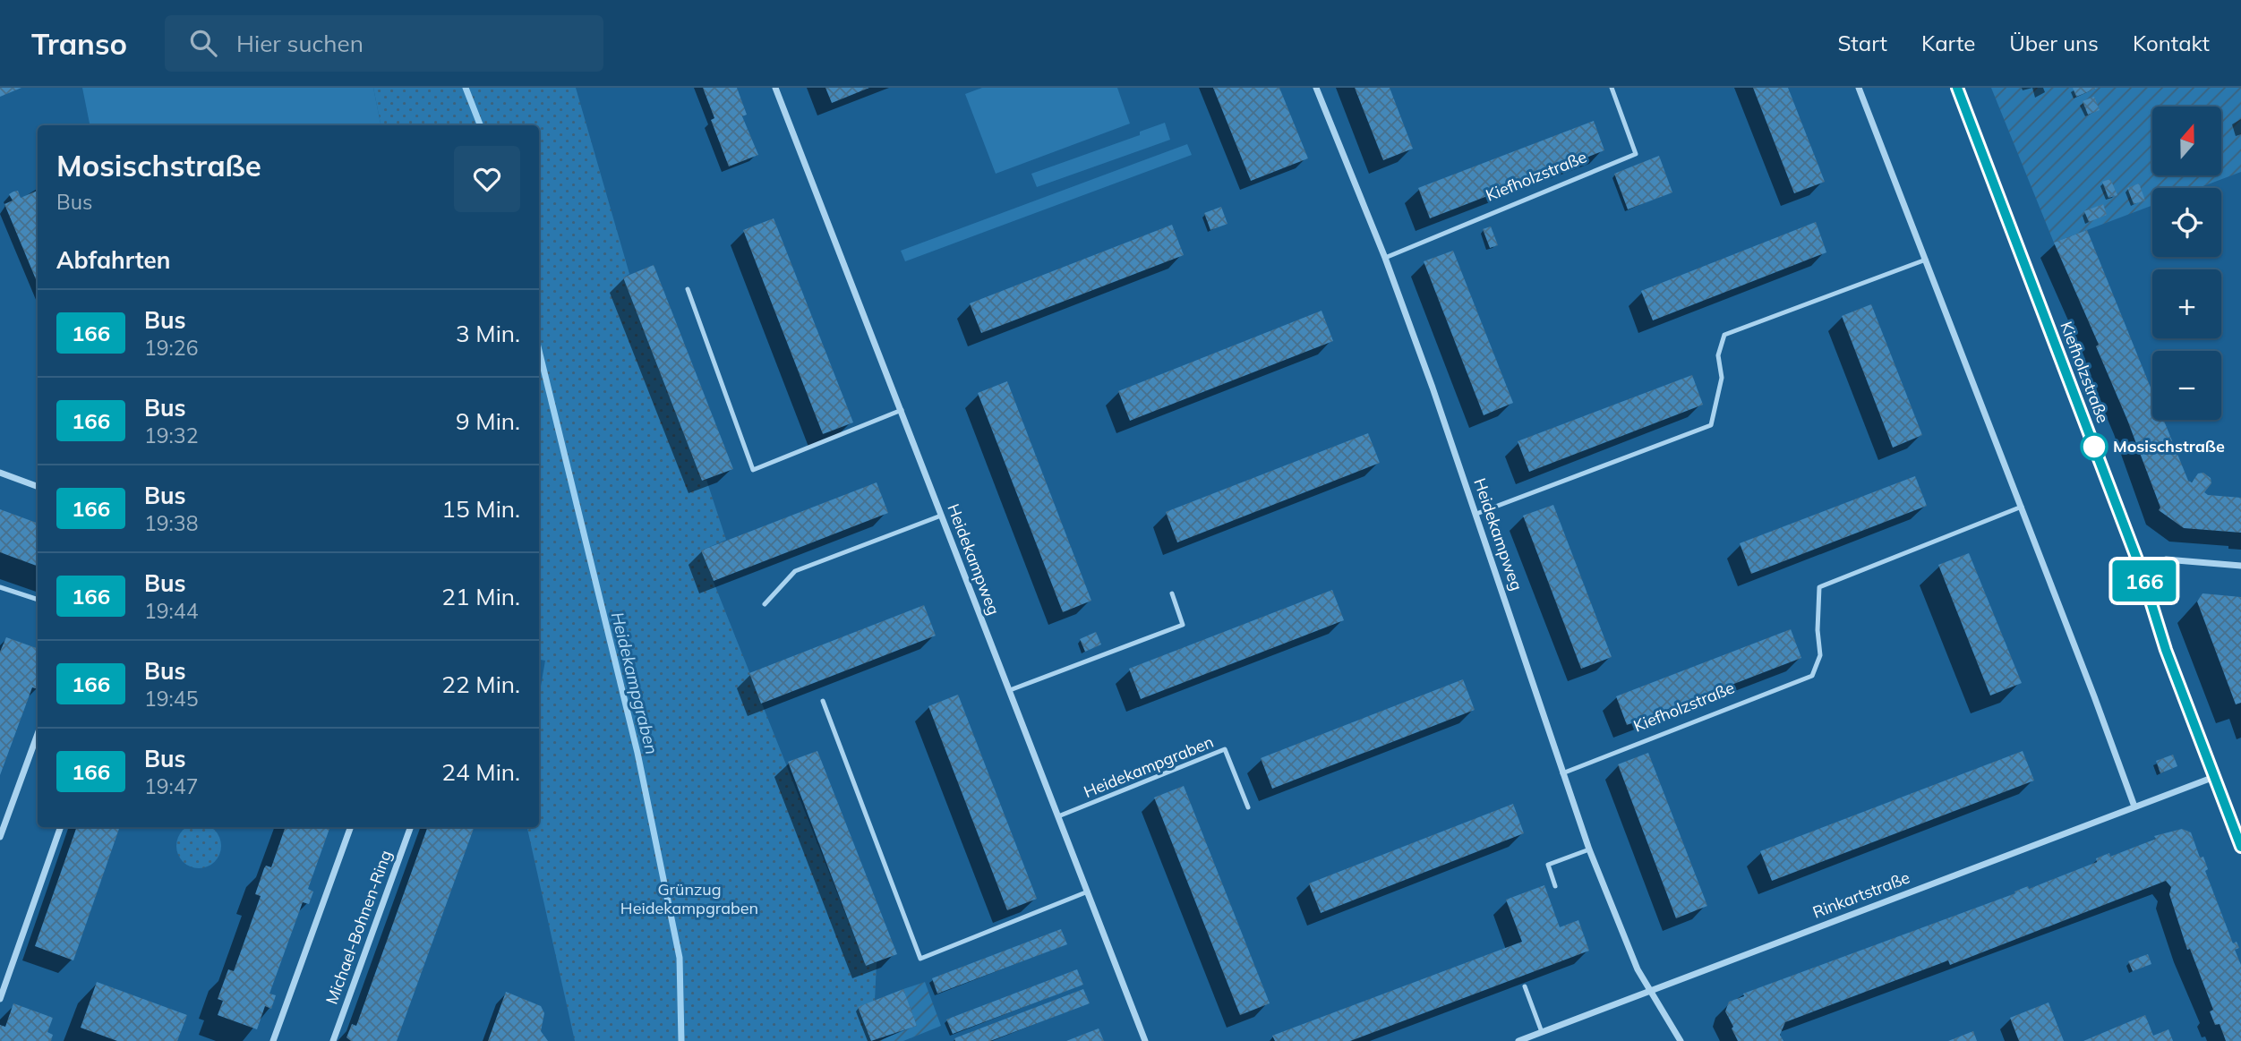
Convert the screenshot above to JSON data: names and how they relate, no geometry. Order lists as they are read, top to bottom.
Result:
{
  "streets": {
    "street": [
      "Kiefholzstraße",
      "Heidekampweg",
      "Rinkartstraße",
      "Michael-Bohnen-Ring"
    ],
    "lane": ["Heidekampgraben"]
  },
  "crossings": [
    ["Kiefholzstraße", "Heidekampweg"],
    ["Kiefholzstraße", "Rinkartstraße"],
    ["Heidekampweg", "Heidekampgraben"],
    ["Heidekampweg", "Rinkartstraße"]
  ],
  "water": ["Heidekampgraben"],
  "parks": ["Grünzug Heidekampgraben"],
  "places": ["Mosischstraße"],
  "lines": ["bus line 166"],
  "north": "top",
  "page": {
    "header": "Transo",
    "search": "Hier suchen",
    "nav": [
      "Start",
      "Karte",
      "Über uns",
      "Kontakt"
    ],
    "on_map": "166",
    "map_buttons": ["+", "−"],
    "heading": [
      ["Mosischstraße", "Bus"],
      "Abfahrten"
    ],
    "list": [
      {
        "mark": "166",
        "name": "Bus",
        "note": "19:26",
        "value": "3 Min."
      },
      {
        "mark": "166",
        "name": "Bus",
        "note": "19:32",
        "value": "9 Min."
      },
      {
        "mark": "166",
        "name": "Bus",
        "note": "19:38",
        "value": "15 Min."
      },
      {
        "mark": "166",
        "name": "Bus",
        "note": "19:44",
        "value": "21 Min."
      },
      {
        "mark": "166",
        "name": "Bus",
        "note": "19:45",
        "value": "22 Min."
      },
      {
        "mark": "166",
        "name": "Bus",
        "note": "19:47",
        "value": "24 Min."
      }
    ]
  }
}
